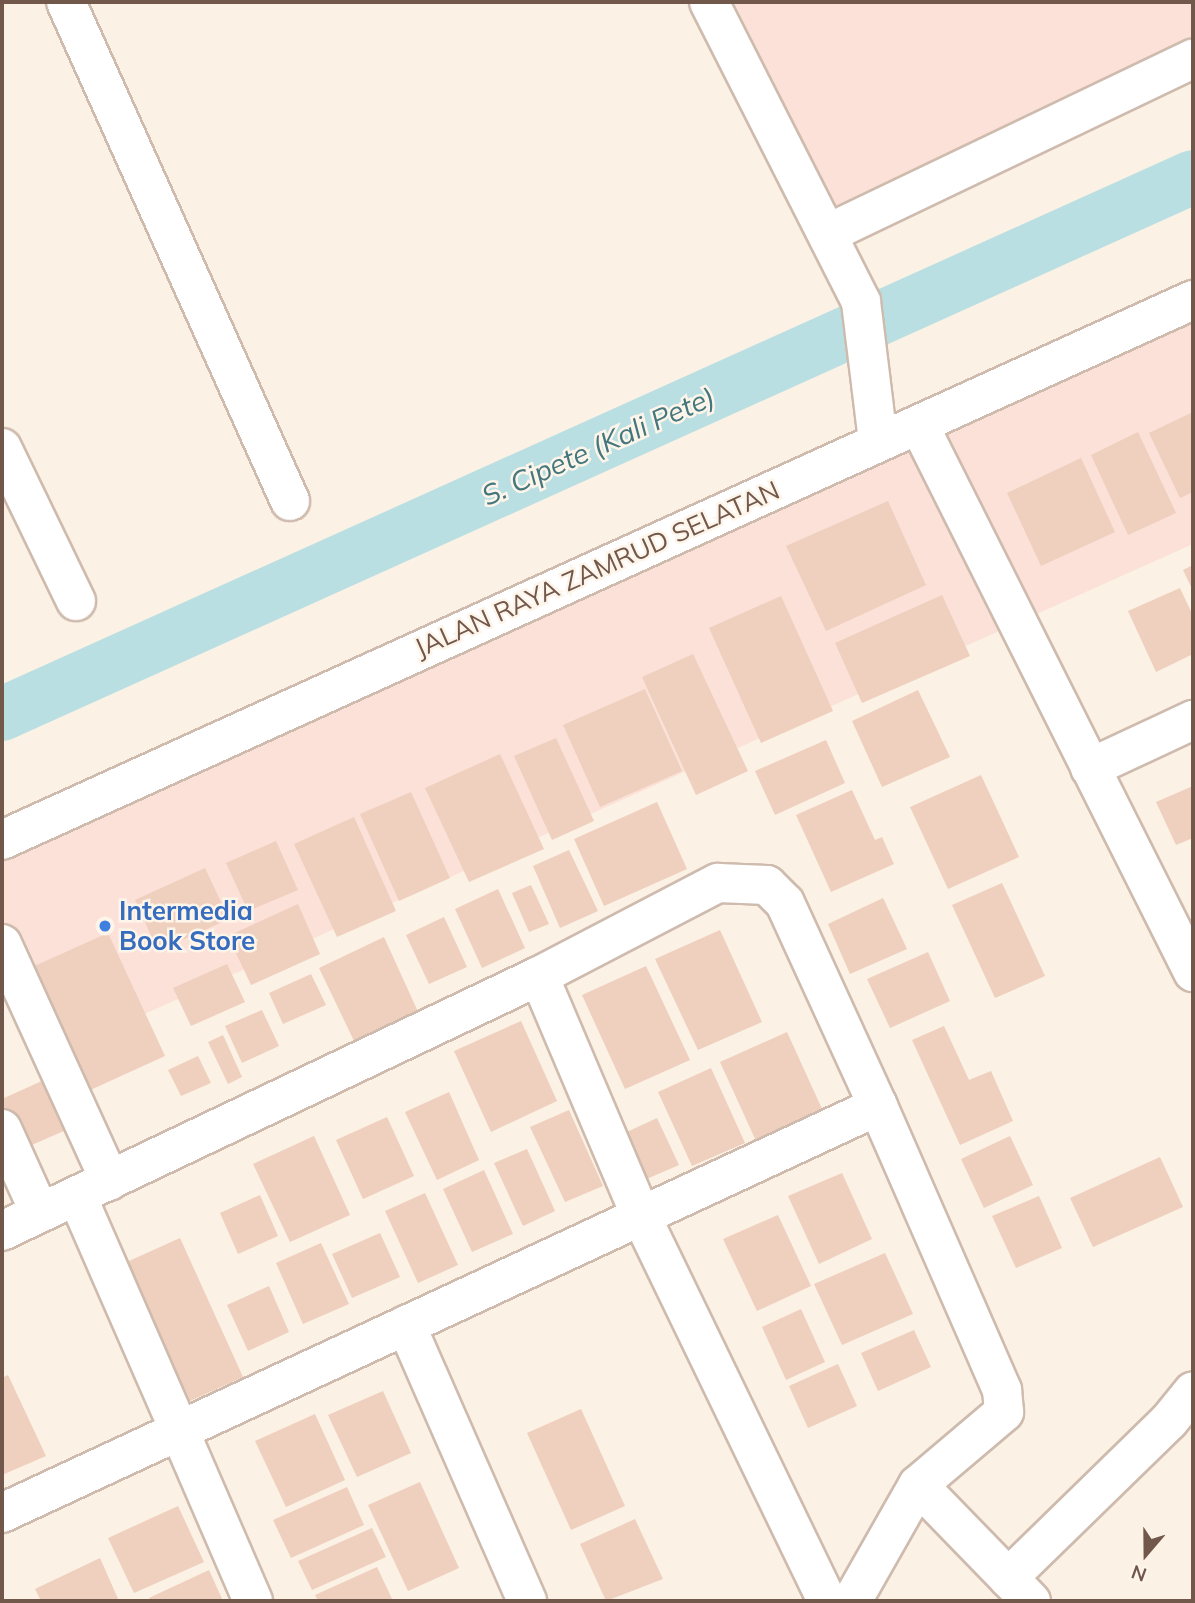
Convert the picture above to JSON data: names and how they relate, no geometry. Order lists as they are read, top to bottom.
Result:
{
  "streets": {
    "street": ["JALAN RAYA ZAMRUD SELATAN"]
  },
  "water": ["S. Cipete (Kali Pete)"],
  "places": ["Intermedia Book Store"],
  "north": "bottom"
}
